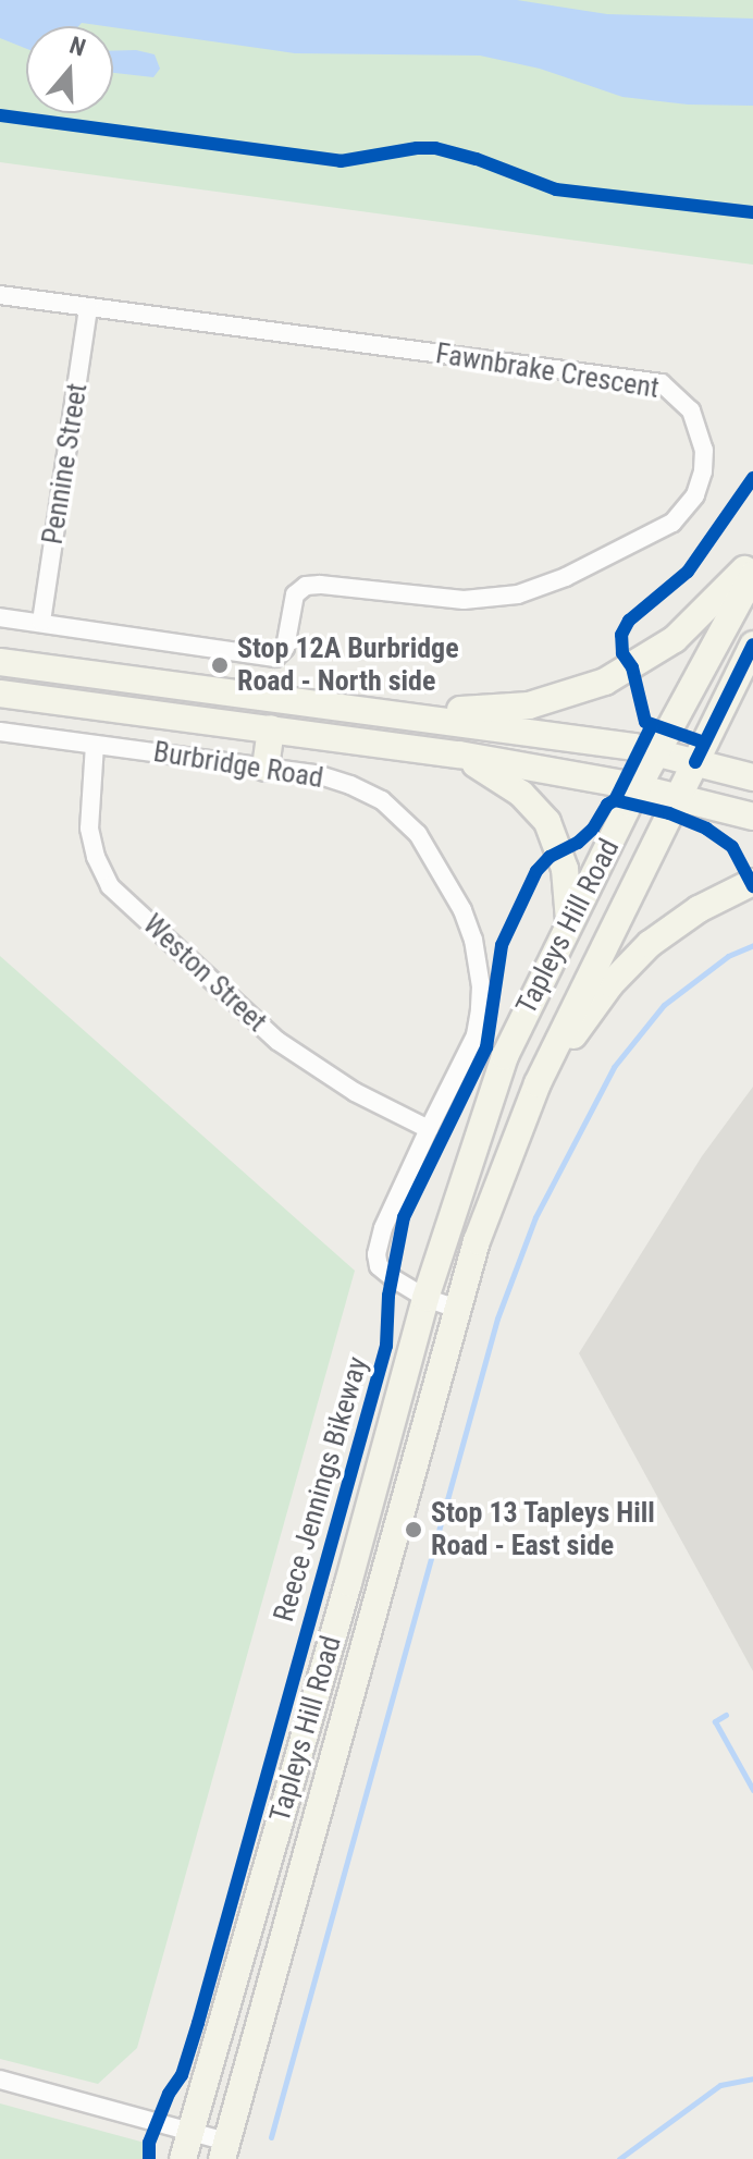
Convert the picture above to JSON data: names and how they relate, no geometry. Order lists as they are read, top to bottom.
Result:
{
  "streets": {
    "main road": ["Burbridge Road", "Tapleys Hill Road"],
    "street": ["Fawnbrake Crescent", "Pennine Street", "Weston Street"],
    "cycle path": ["Reece Jennings Bikeway"]
  },
  "crossings": [
    ["Fawnbrake Crescent", "Pennine Street"],
    ["Burbridge Road", "Tapleys Hill Road"],
    ["Burbridge Road", "Weston Street"]
  ],
  "places": ["Stop 12A Burbridge Road - North side", "Stop 13 Tapleys Hill Road - East side"],
  "north": "top"
}
